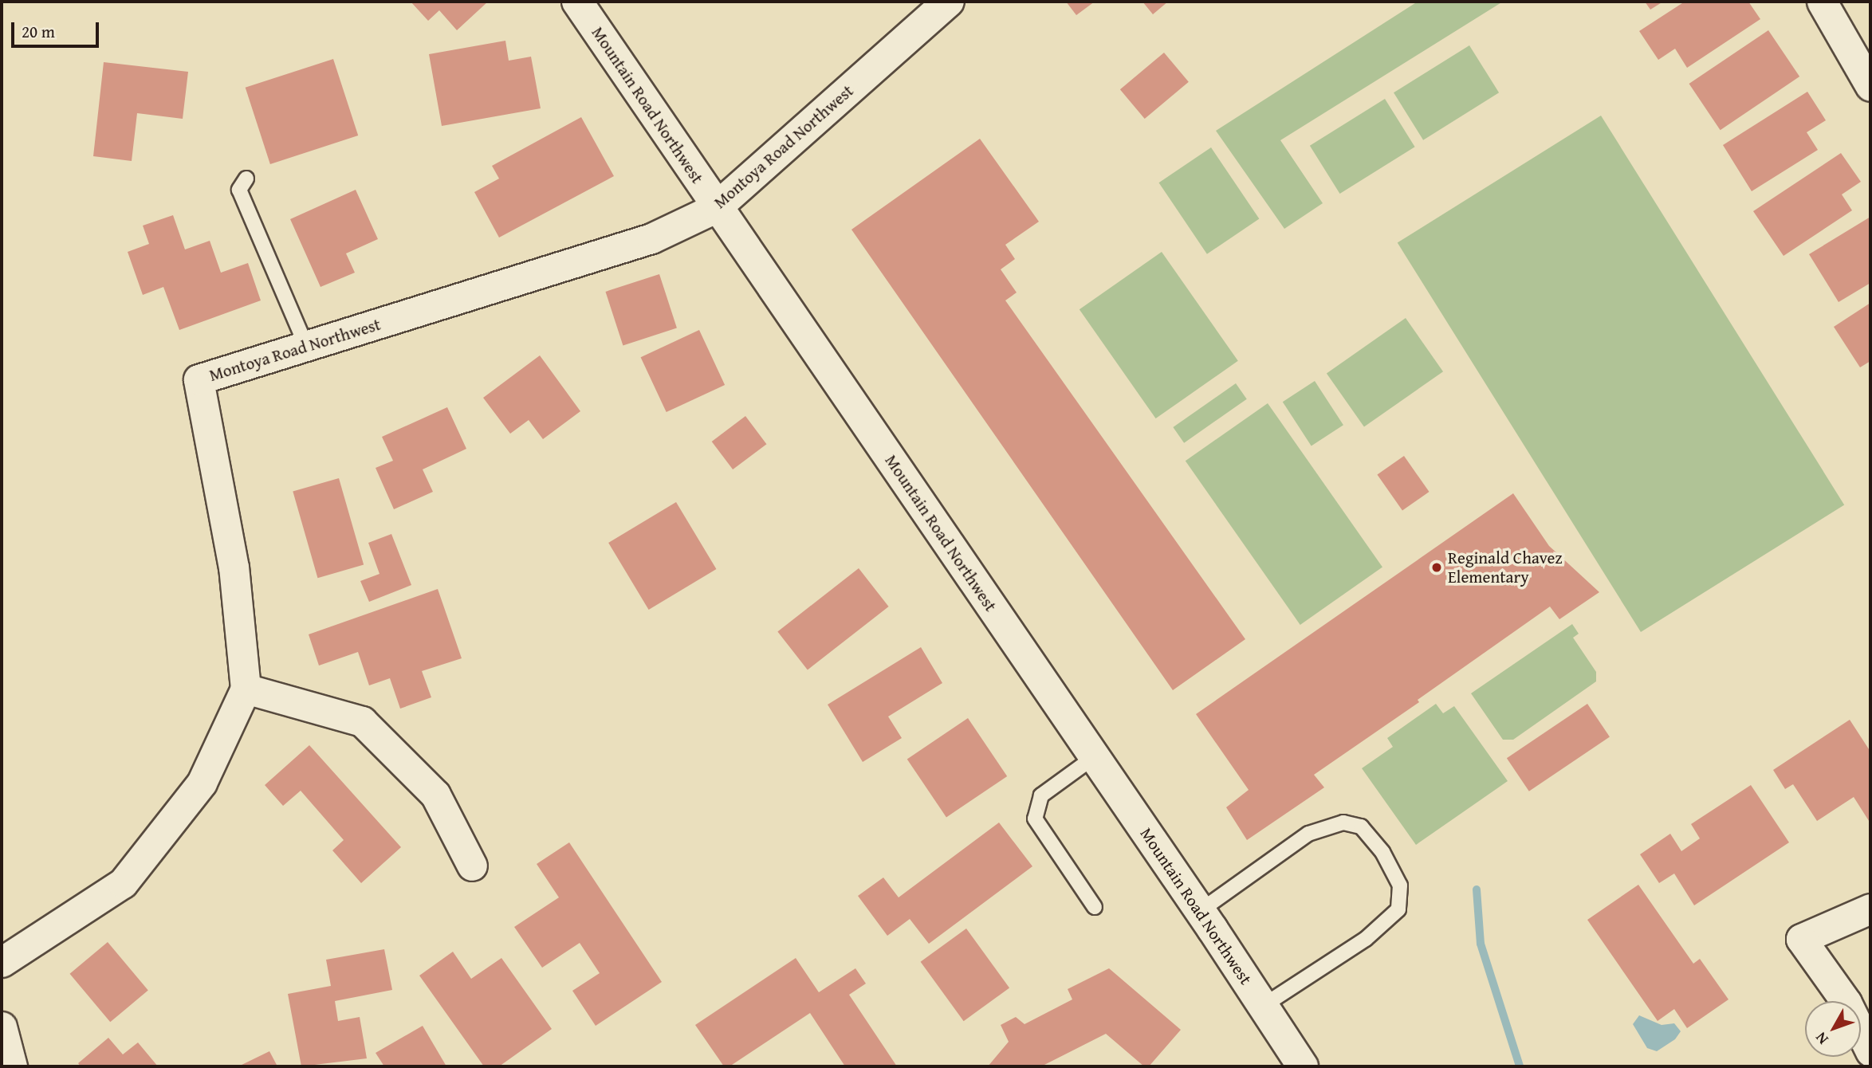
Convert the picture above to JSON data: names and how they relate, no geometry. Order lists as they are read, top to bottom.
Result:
{
  "streets": {
    "street": ["Mountain Road Northwest", "Montoya Road Northwest"]
  },
  "crossings": [
    ["Mountain Road Northwest", "Montoya Road Northwest"]
  ],
  "places": ["Reginald Chavez Elementary"],
  "scale_bar": "20 m",
  "north": "bottom left"
}
